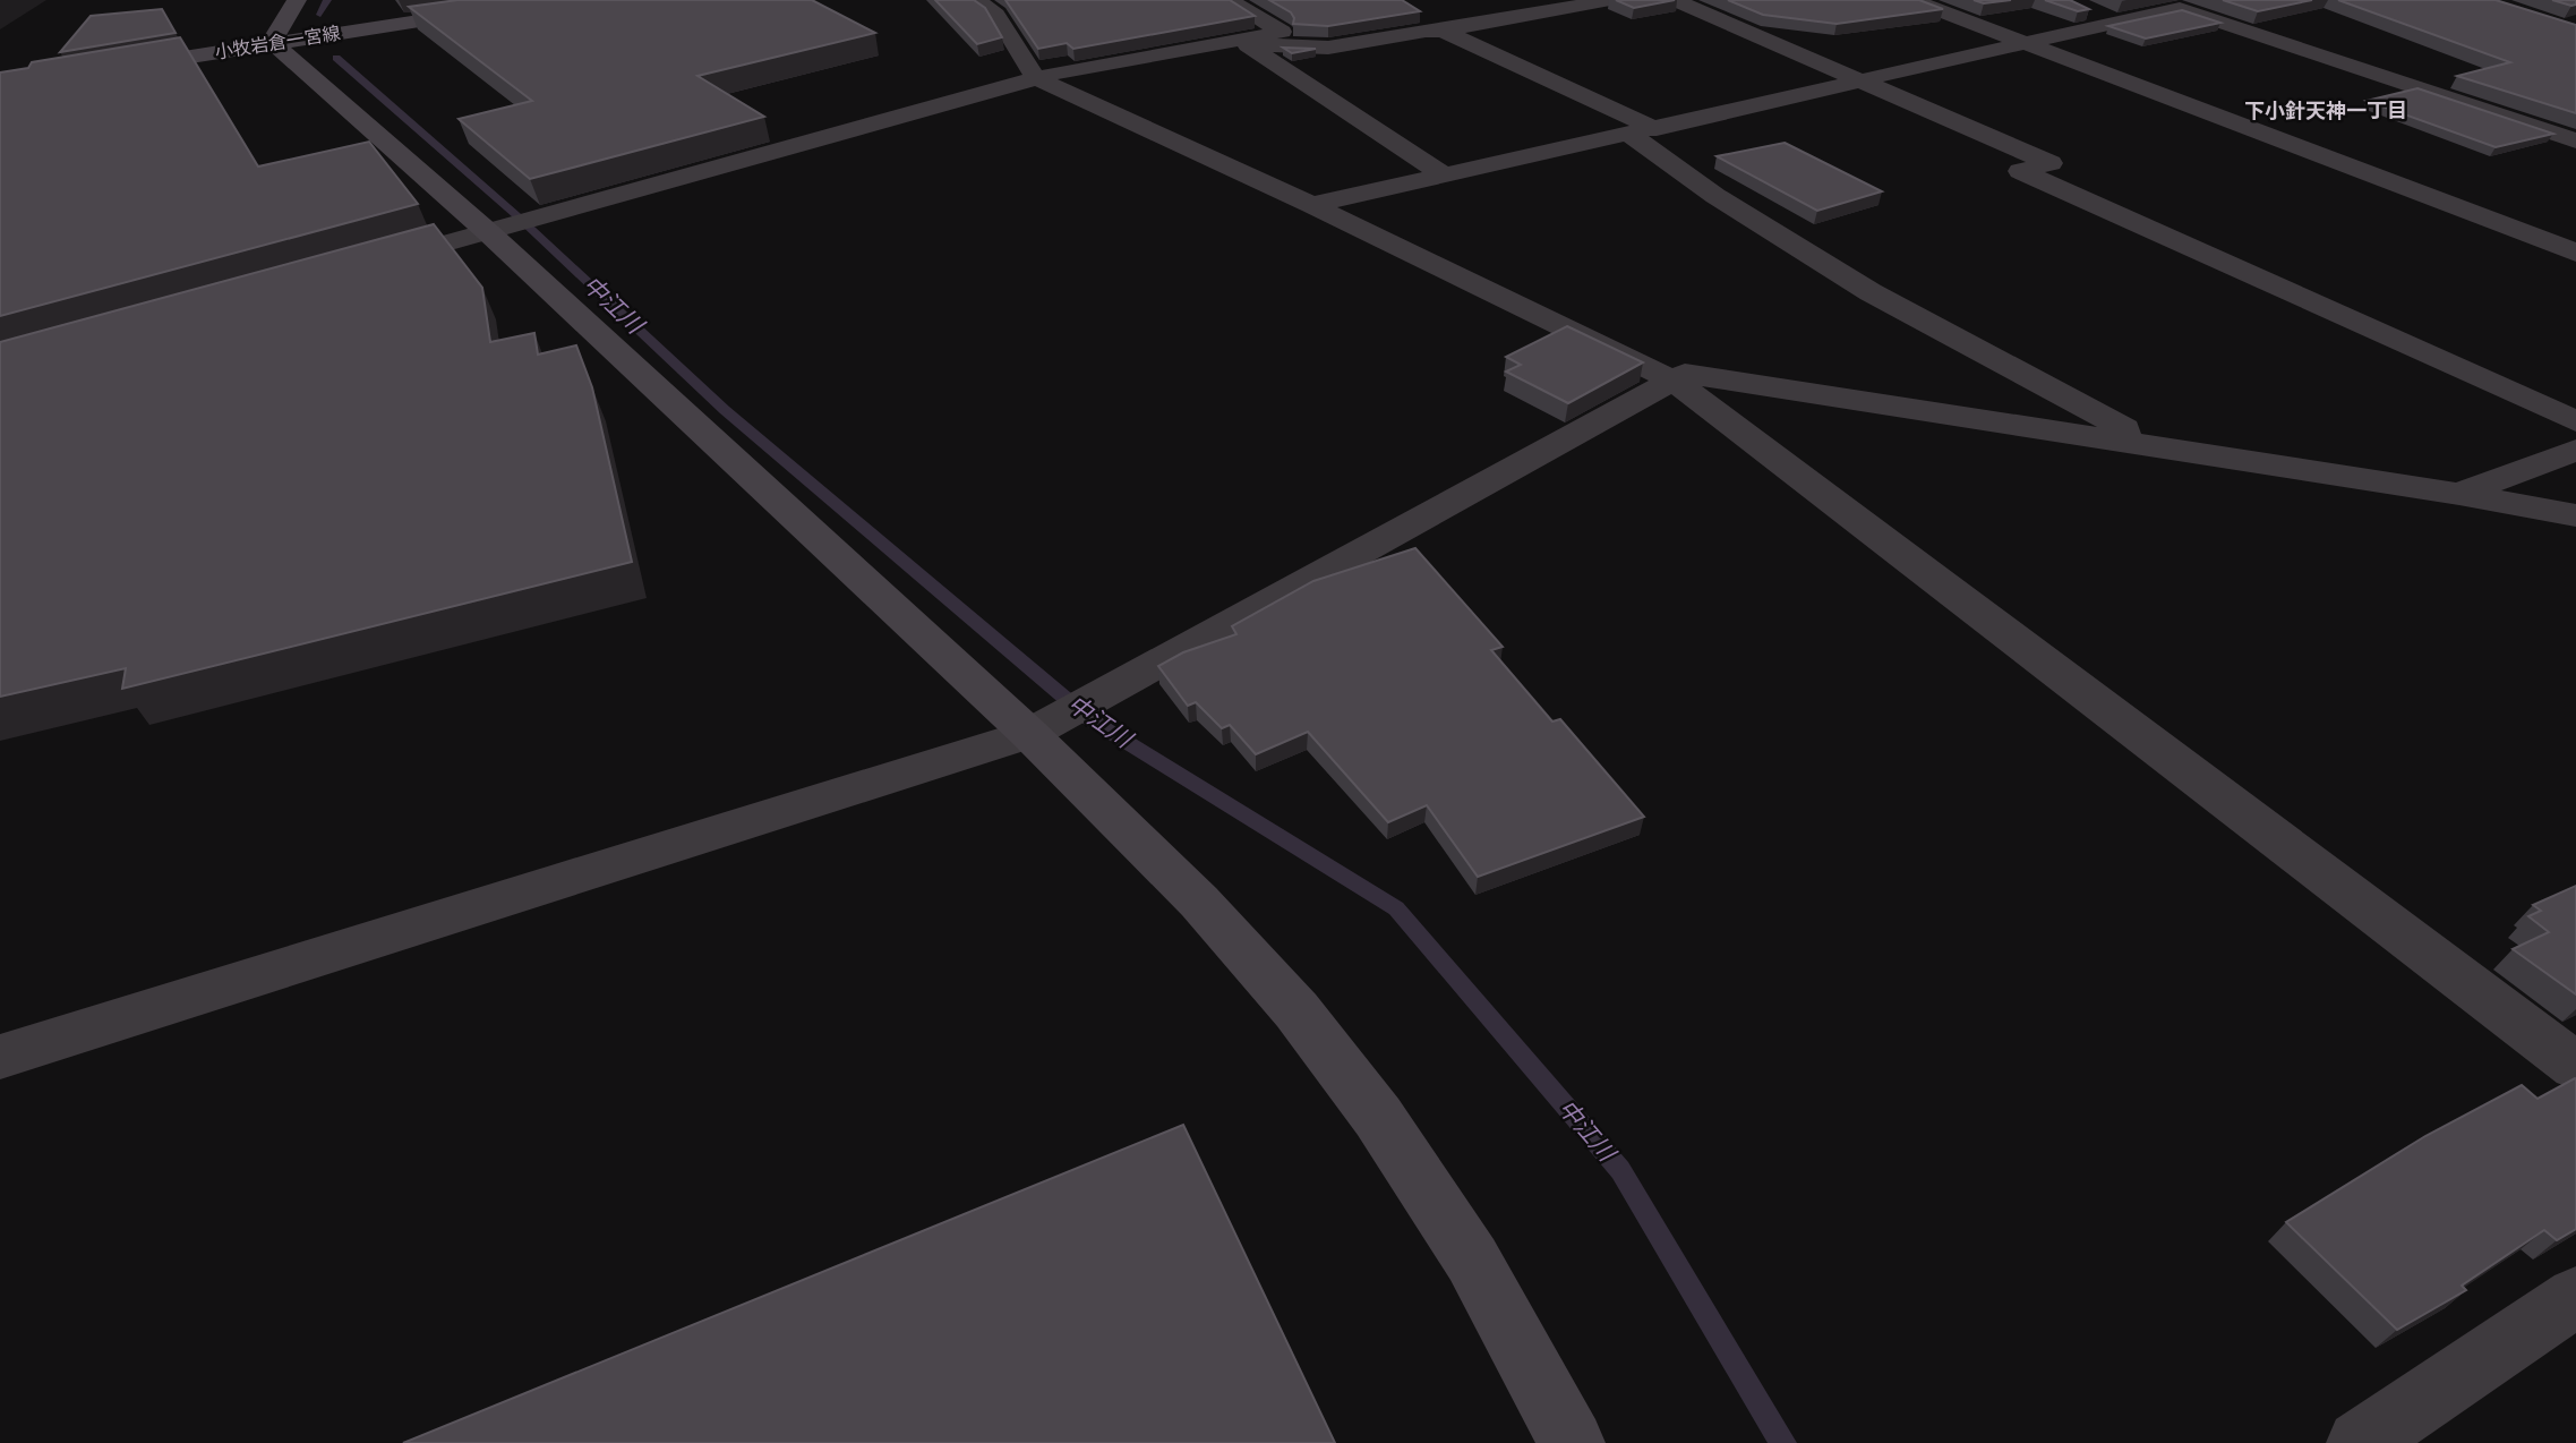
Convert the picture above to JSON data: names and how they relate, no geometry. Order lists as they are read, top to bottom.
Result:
{
  "streets": {
    "street": ["小牧岩倉一宮線"]
  },
  "districts": ["下小針天神一丁目"],
  "water": ["中江川"]
}
